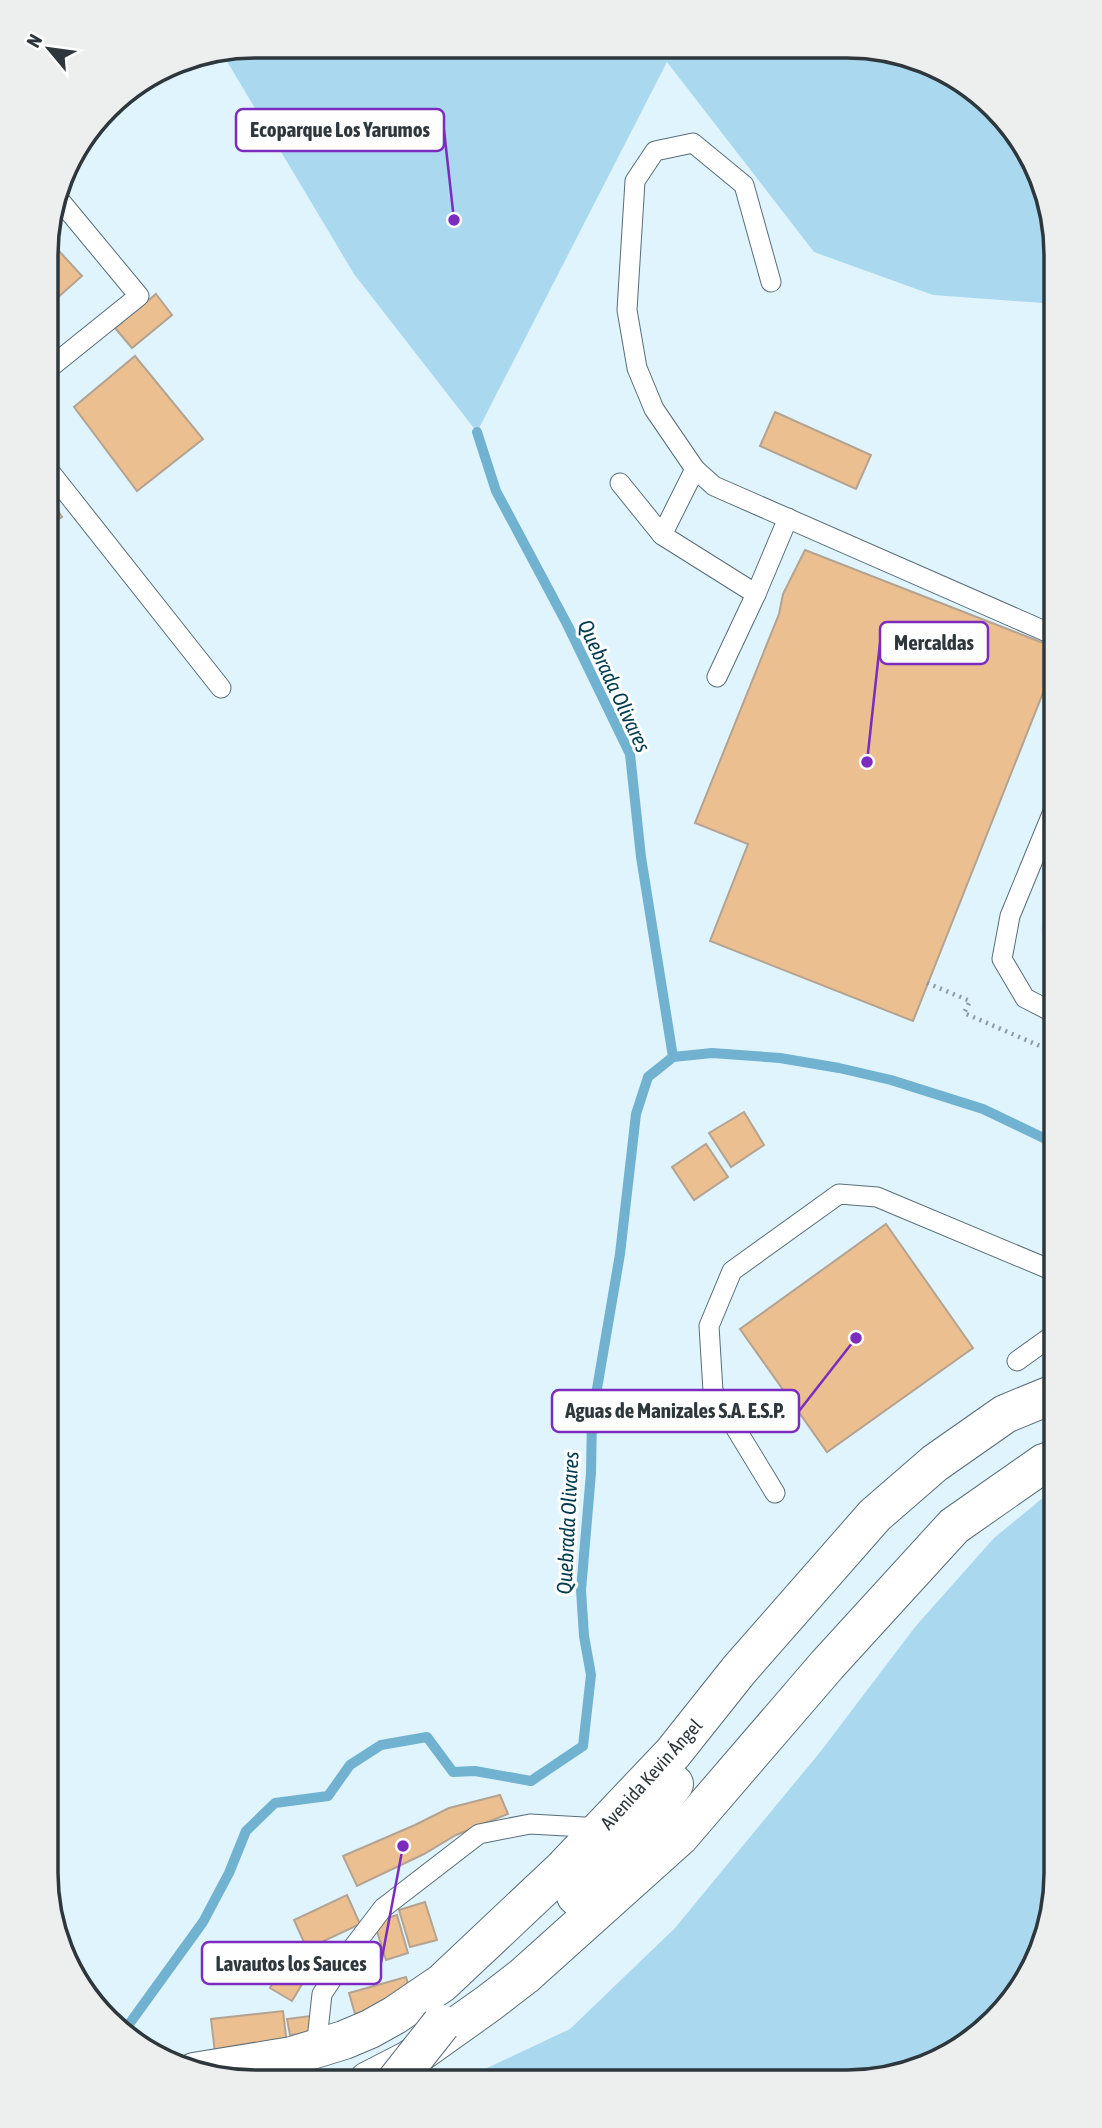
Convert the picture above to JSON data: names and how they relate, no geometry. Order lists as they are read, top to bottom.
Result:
{
  "streets": {
    "main road": ["Avenida Kevin Ángel"]
  },
  "water": ["Quebrada Olivares"],
  "places": [
    "Ecoparque Los Yarumos",
    "Mercaldas",
    "Aguas de Manizales S.A. E.S.P.",
    "Lavautos los Sauces"
  ],
  "north": "top left"
}
